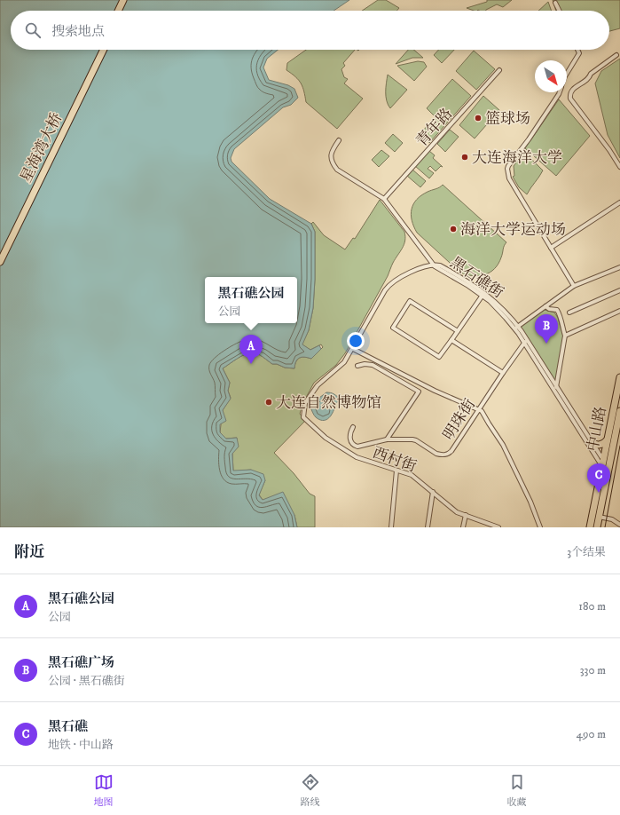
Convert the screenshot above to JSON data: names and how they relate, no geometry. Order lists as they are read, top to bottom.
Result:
{
  "streets": {
    "highway": ["星海湾大桥", "中山路"],
    "street": [
      "青年路",
      "黑石礁街",
      "明珠街",
      "西村街"
    ]
  },
  "crossings": [
    ["黑石礁街", "明珠街"],
    ["黑石礁街", "中山路"],
    ["黑石礁街", "西村街"]
  ],
  "places": [
    "篮球场",
    "大连海洋大学",
    "海洋大学运动场",
    "大连自然博物馆"
  ],
  "north": "bottom right",
  "page": {
    "search": "搜索地点",
    "popup": ["黑石礁公园", "公园"],
    "pins": ["B", "A", "C"],
    "heading": ["附近", "3个结果"],
    "list": [
      {
        "mark": "A",
        "name": "黑石礁公园",
        "note": "公园",
        "value": "180 m"
      },
      {
        "mark": "B",
        "name": "黑石礁广场",
        "note": "公园 · 黑石礁街",
        "value": "330 m"
      },
      {
        "mark": "C",
        "name": "黑石礁",
        "note": "地铁 · 中山路",
        "value": "490 m"
      }
    ],
    "nav": ["地图", "路线", "收藏"]
  }
}
